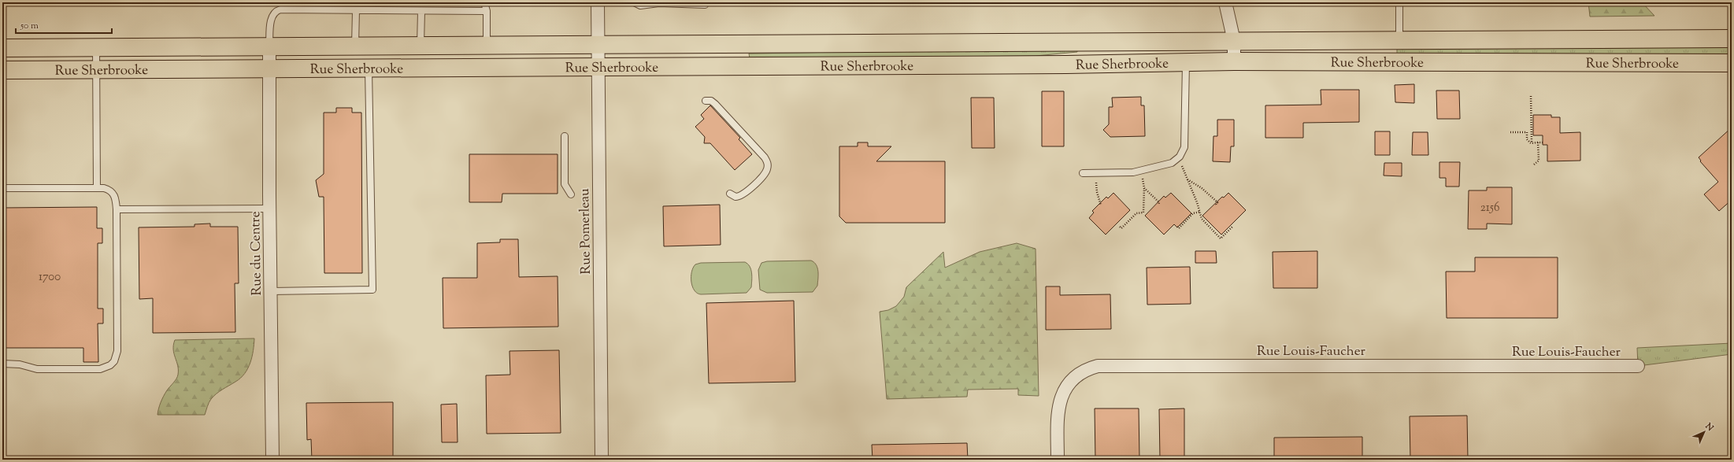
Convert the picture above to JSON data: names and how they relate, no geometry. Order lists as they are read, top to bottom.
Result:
{
  "streets": {
    "main road": ["Rue Sherbrooke"],
    "street": ["Rue Pomerleau", "Rue du Centre", "Rue Louis-Faucher"]
  },
  "crossings": [
    ["Rue Sherbrooke", "Rue Pomerleau"],
    ["Rue Sherbrooke", "Rue du Centre"]
  ],
  "house_numbers": ["2156", "1700"],
  "scale_bar": "50 m",
  "north": "top right"
}
